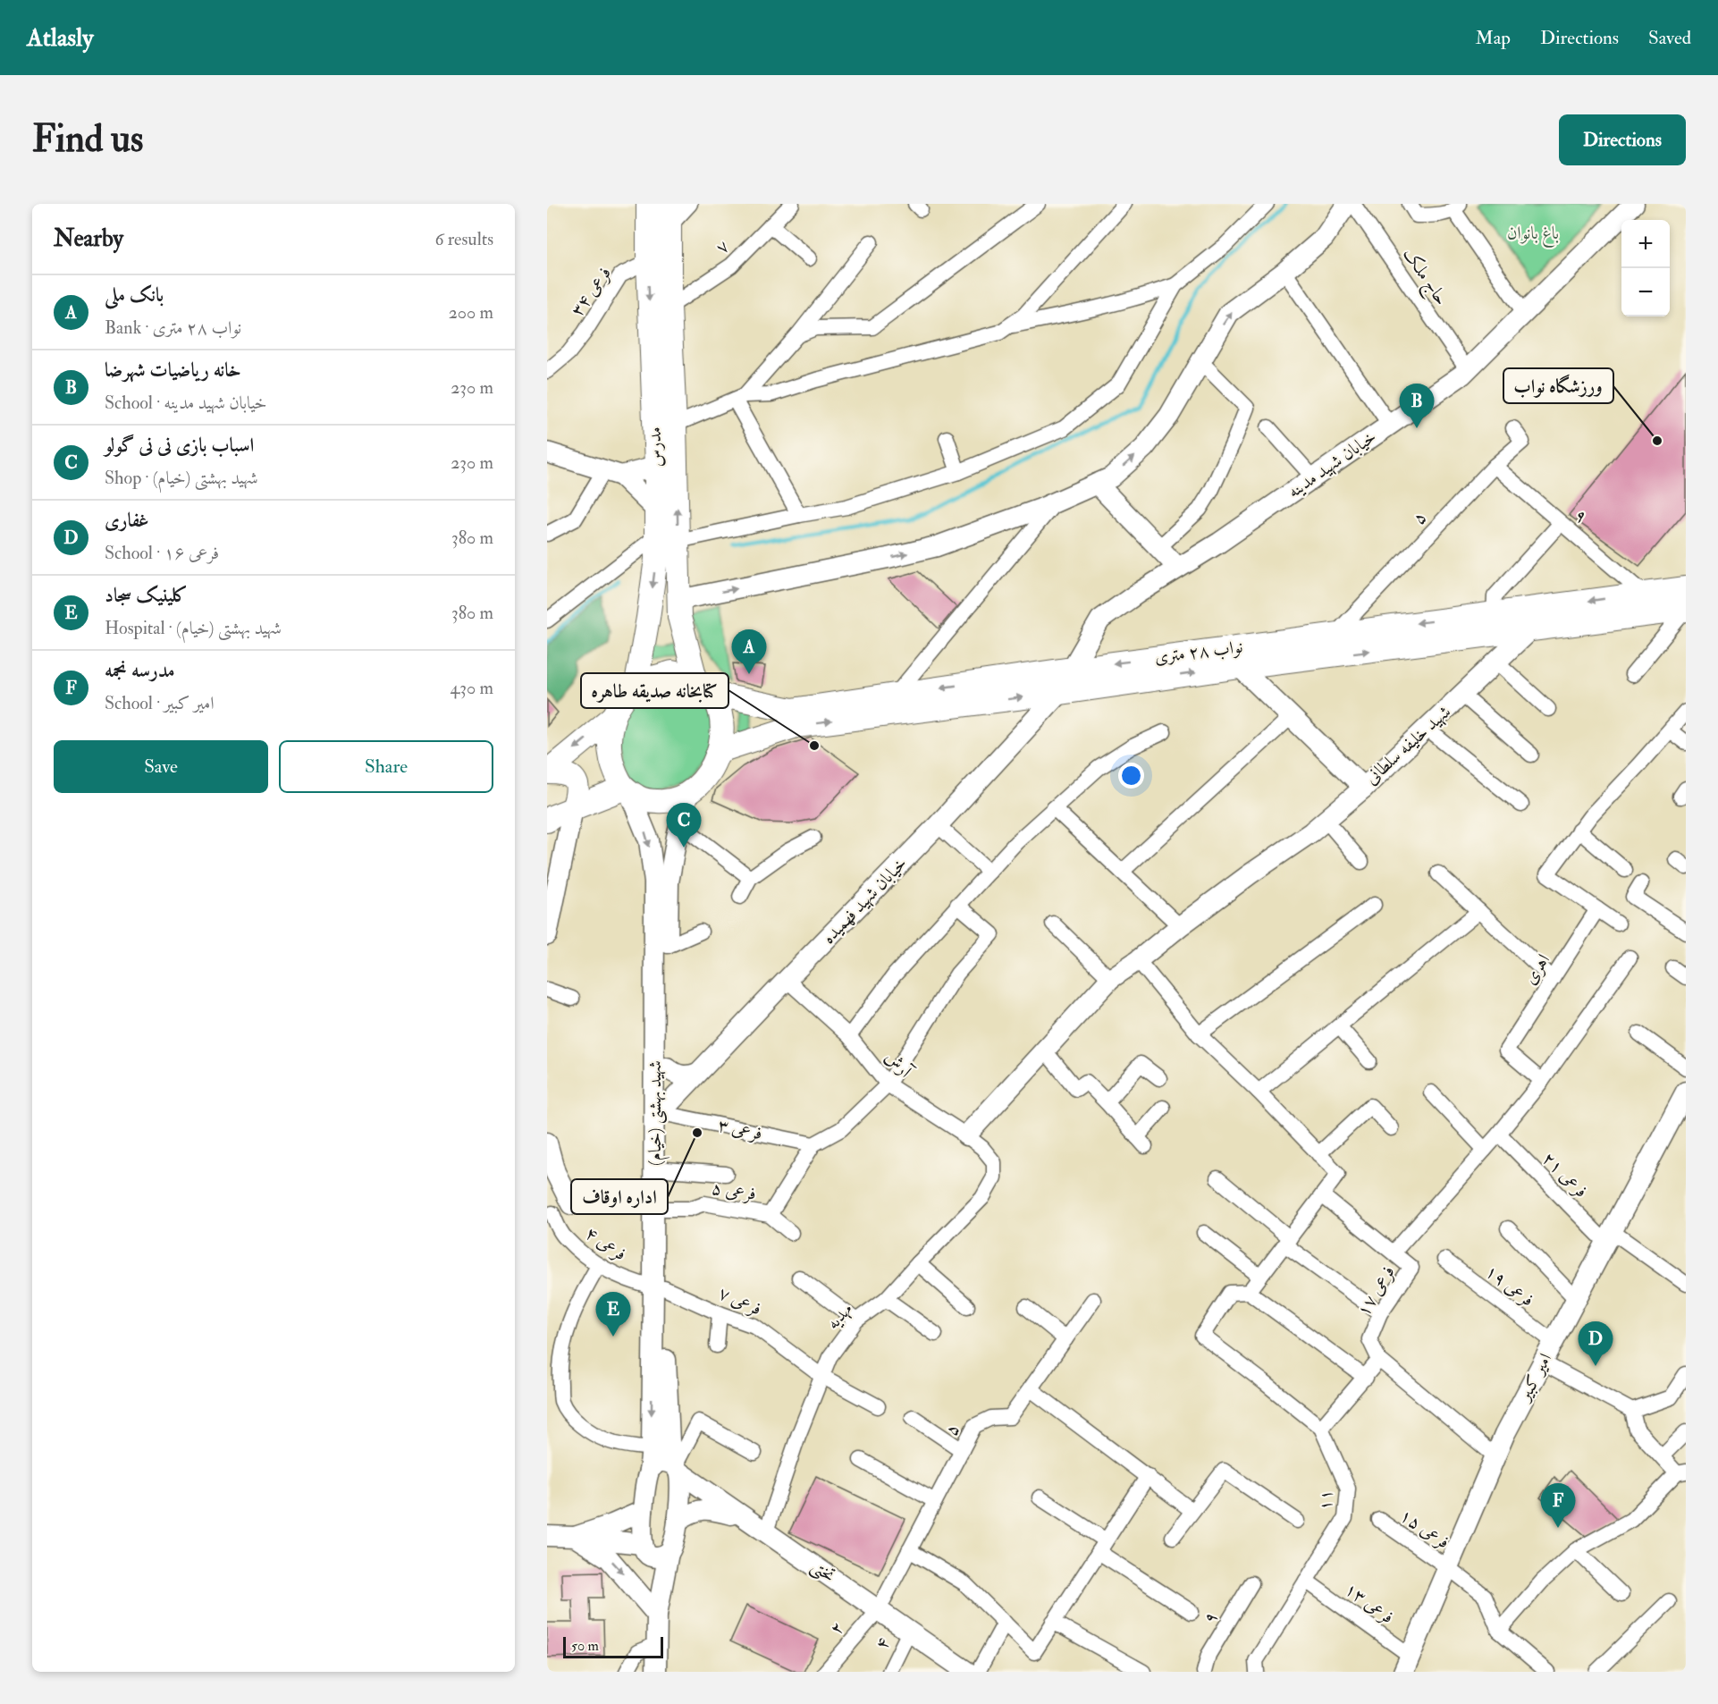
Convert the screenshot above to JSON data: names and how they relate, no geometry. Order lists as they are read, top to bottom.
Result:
{
  "streets": {
    "main road": ["مدرس", "نواب ۲۸ متری"],
    "street": [
      "۷",
      "حاج ملک",
      "فرعی ۳۴",
      "خیابان شهید مدینه",
      "۹",
      "۵",
      "شهید خلیفه سلطانی",
      "خیابان شهید فهمیده",
      "اهری",
      "آرش",
      "شهید بهشتی (خیام)",
      "فرعی ۳",
      "فرعی ۲۱",
      "فرعی ۵",
      "فرعی ۴",
      "فرعی ۱۹",
      "فرعی ۱۷",
      "فرعی ۷",
      "مهدیه",
      "امیر کبیر",
      "۱۱",
      "فرعی ۱۵",
      "تختی",
      "فرعی ۱۳",
      "۲",
      "۴"
    ]
  },
  "crossings": [
    ["۷", "مدرس"],
    ["حاج ملک", "خیابان شهید مدینه"],
    ["فرعی ۳۴", "مدرس"],
    ["مدرس", "نواب ۲۸ متری"],
    ["مدرس", "شهید بهشتی (خیام)"],
    ["خیابان شهید مدینه", "نواب ۲۸ متری"],
    ["۹", "۵"],
    ["۹", "نواب ۲۸ متری"],
    ["۵", "نواب ۲۸ متری"],
    ["۵", "تختی"],
    ["۵", "۲"],
    ["نواب ۲۸ متری", "شهید خلیفه سلطانی"],
    ["نواب ۲۸ متری", "خیابان شهید فهمیده"],
    ["نواب ۲۸ متری", "شهید بهشتی (خیام)"],
    ["خیابان شهید فهمیده", "آرش"],
    ["خیابان شهید فهمیده", "شهید بهشتی (خیام)"],
    ["خیابان شهید فهمیده", "فرعی ۳"],
    ["آرش", "مهدیه"],
    ["شهید بهشتی (خیام)", "فرعی ۳"],
    ["شهید بهشتی (خیام)", "فرعی ۵"],
    ["شهید بهشتی (خیام)", "فرعی ۴"],
    ["شهید بهشتی (خیام)", "فرعی ۷"],
    ["شهید بهشتی (خیام)", "تختی"],
    ["فرعی ۲۱", "امیر کبیر"],
    ["فرعی ۴", "فرعی ۷"],
    ["فرعی ۱۹", "امیر کبیر"],
    ["فرعی ۷", "مهدیه"],
    ["مهدیه", "تختی"],
    ["امیر کبیر", "فرعی ۱۵"],
    ["امیر کبیر", "فرعی ۱۳"],
    ["۱۱", "فرعی ۱۳"],
    ["تختی", "۲"],
    ["تختی", "۴"]
  ],
  "parks": ["باغ بانوان"],
  "places": ["ورزشگاه نواب", "کتابخانه صدیقه طاهره", "اداره اوقاف"],
  "scale_bar": "50 m",
  "page": {
    "header": "Atlasly",
    "nav": ["Map", "Directions", "Saved"],
    "buttons": [
      "Directions",
      ["Save", "Share"]
    ],
    "title": "Find us",
    "heading": ["Nearby", "6 results"],
    "map_buttons": ["+", "−"],
    "list": [
      {
        "mark": "A",
        "name": "بانک ملی",
        "note": "Bank · نواب ۲۸ متری",
        "value": "200 m"
      },
      {
        "mark": "B",
        "name": "خانه ریاضیات شهرضا",
        "note": "School · خیابان شهید مدینه",
        "value": "230 m"
      },
      {
        "mark": "C",
        "name": "اسباب بازی نی نی گولو",
        "note": "Shop · شهید بهشتی (خیام)",
        "value": "230 m"
      },
      {
        "mark": "D",
        "name": "غفاری",
        "note": "School · فرعی ۱۶",
        "value": "380 m"
      },
      {
        "mark": "E",
        "name": "کلینیک سجاد",
        "note": "Hospital · شهید بهشتی (خیام)",
        "value": "380 m"
      },
      {
        "mark": "F",
        "name": "مدرسه نجمه",
        "note": "School · امیر کبیر",
        "value": "430 m"
      }
    ],
    "pins": [
      "B",
      "A",
      "C",
      "E",
      "D",
      "F"
    ],
    "scale": "50 m"
  }
}
